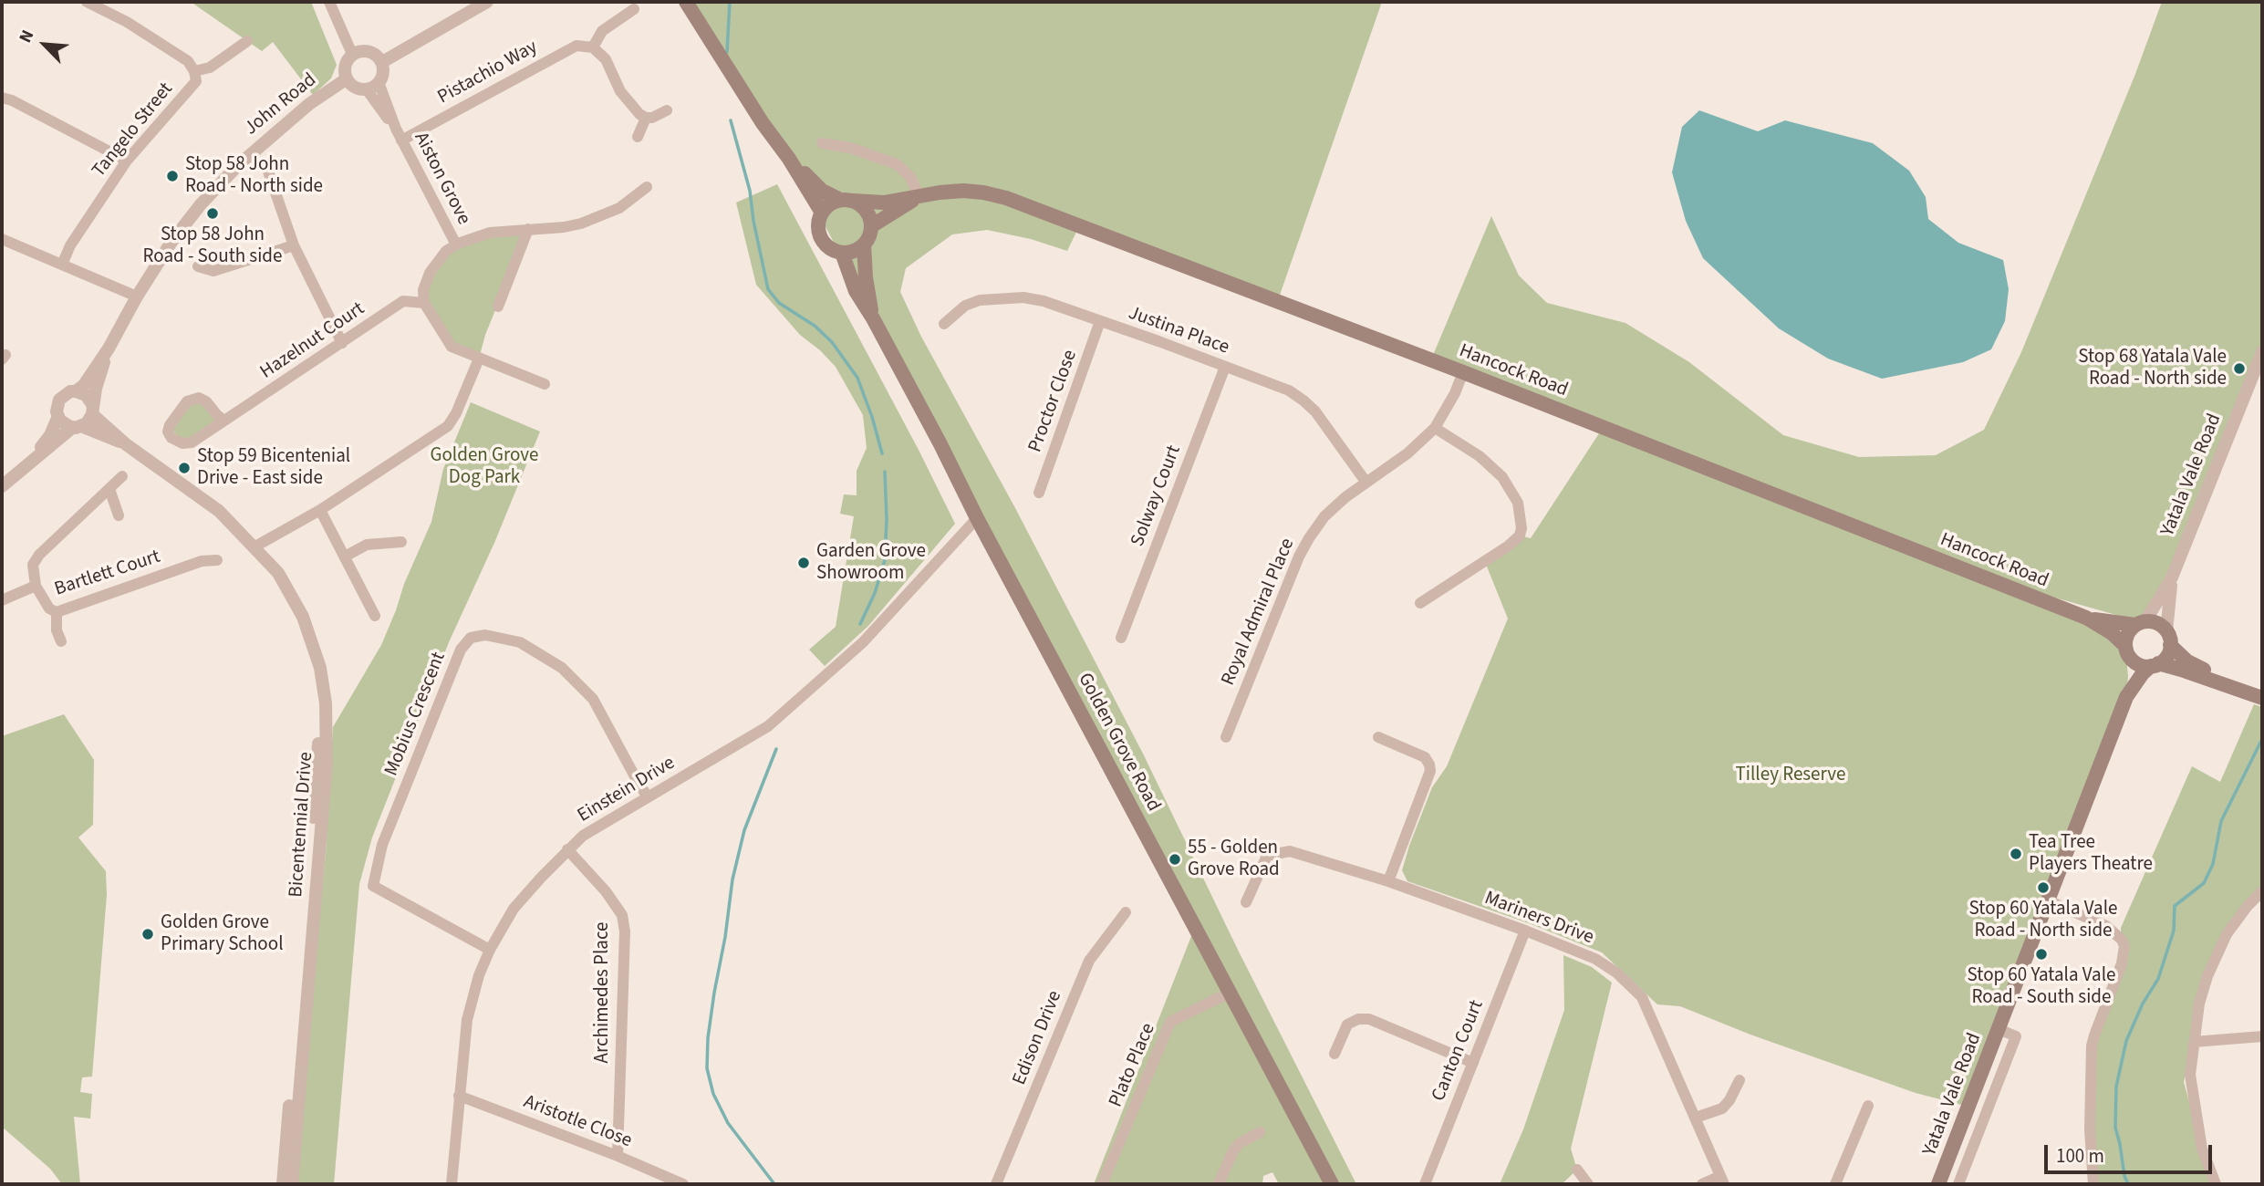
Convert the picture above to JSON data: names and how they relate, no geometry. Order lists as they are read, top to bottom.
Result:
{
  "streets": {
    "main road": ["Hancock Road", "Yatala Vale Road", "Golden Grove Road"],
    "street": [
      "Pistachio Way",
      "John Road",
      "Tangelo Street",
      "Aiston Grove",
      "Justina Place",
      "Hazelnut Court",
      "Proctor Close",
      "Solway Court",
      "Bartlett Court",
      "Royal Admiral Place",
      "Mobius Crescent",
      "Einstein Drive",
      "Bicentennial Drive",
      "Mariners Drive",
      "Archimedes Place",
      "Edison Drive",
      "Canton Court",
      "Plato Place",
      "Aristotle Close"
    ]
  },
  "crossings": [
    ["Pistachio Way", "Aiston Grove"],
    ["John Road", "Aiston Grove"],
    ["John Road", "Bicentennial Drive"],
    ["Justina Place", "Proctor Close"],
    ["Justina Place", "Solway Court"],
    ["Justina Place", "Royal Admiral Place"],
    ["Hancock Road", "Yatala Vale Road"],
    ["Hancock Road", "Royal Admiral Place"],
    ["Hancock Road", "Golden Grove Road"],
    ["Mobius Crescent", "Einstein Drive"],
    ["Golden Grove Road", "Einstein Drive"],
    ["Golden Grove Road", "Plato Place"],
    ["Einstein Drive", "Archimedes Place"],
    ["Einstein Drive", "Aristotle Close"],
    ["Mariners Drive", "Canton Court"],
    ["Archimedes Place", "Aristotle Close"]
  ],
  "parks": ["Golden Grove Dog Park", "Tilley Reserve"],
  "places": [
    "Stop 58 John Road - North side",
    "Stop 58 John Road - South side",
    "Stop 68 Yatala Vale Road - North side",
    "Stop 59 Bicentenial Drive - East side",
    "Garden Grove Showroom",
    "Tea Tree Players Theatre",
    "55 - Golden Grove Road",
    "Stop 60 Yatala Vale Road - North side",
    "Golden Grove Primary School",
    "Stop 60 Yatala Vale Road - South side"
  ],
  "scale_bar": "100 m",
  "north": "top left"
}
